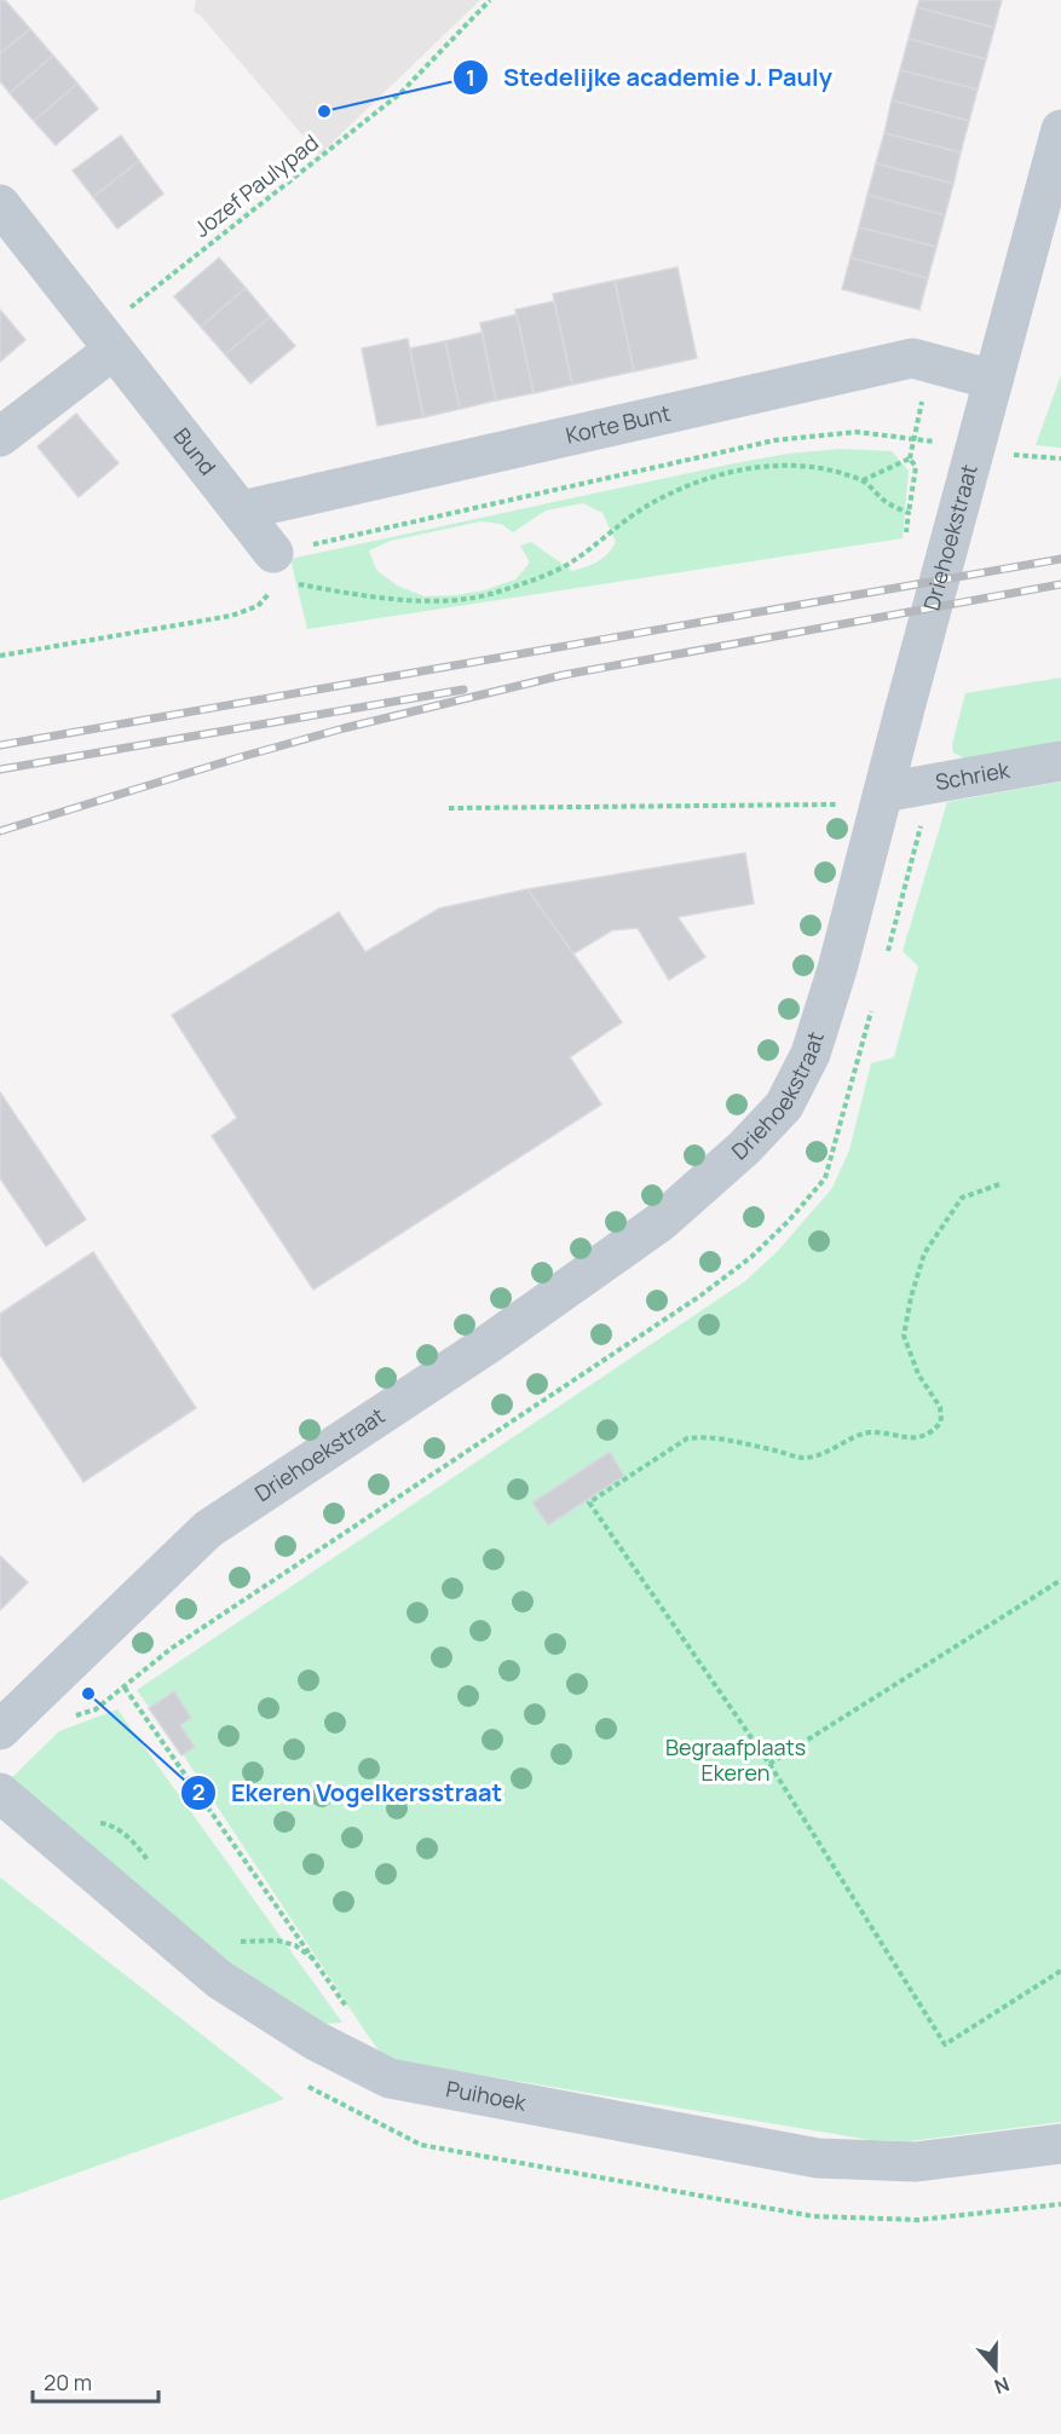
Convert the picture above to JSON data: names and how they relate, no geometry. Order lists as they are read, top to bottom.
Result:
{
  "streets": {
    "street": [
      "Korte Bunt",
      "Bund",
      "Driehoekstraat",
      "Schriek",
      "Puihoek"
    ],
    "path": ["Jozef Paulypad"]
  },
  "crossings": [
    ["Jozef Paulypad", "Bund"],
    ["Korte Bunt", "Bund"],
    ["Korte Bunt", "Driehoekstraat"],
    ["Driehoekstraat", "Schriek"]
  ],
  "parks": ["Begraafplaats Ekeren"],
  "places": ["Stedelijke academie J. Pauly", "Ekeren Vogelkersstraat"],
  "scale_bar": "20 m",
  "north": "bottom"
}
